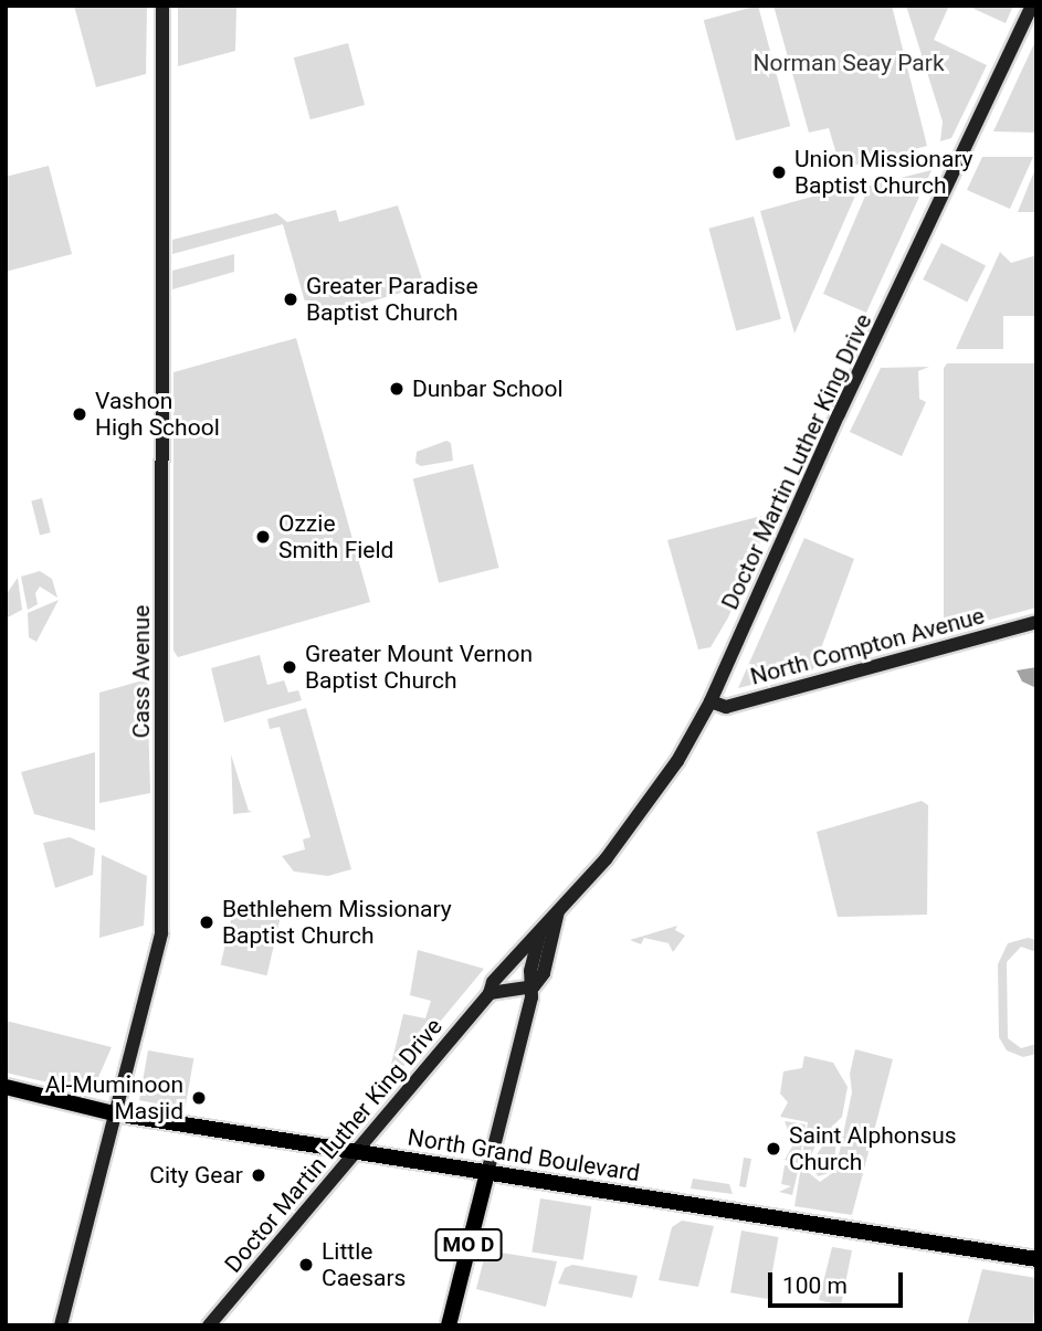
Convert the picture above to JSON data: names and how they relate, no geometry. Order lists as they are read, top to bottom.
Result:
{
  "streets": {
    "main road": [
      "Doctor Martin Luther King Drive",
      "North Compton Avenue",
      "Cass Avenue",
      "North Grand Boulevard",
      "MO D"
    ]
  },
  "crossings": [
    ["Doctor Martin Luther King Drive", "North Compton Avenue"],
    ["Doctor Martin Luther King Drive", "North Grand Boulevard"],
    ["Doctor Martin Luther King Drive", "MO D"],
    ["Cass Avenue", "North Grand Boulevard"],
    ["North Grand Boulevard", "MO D"]
  ],
  "parks": ["Norman Seay Park"],
  "places": [
    "Union Missionary Baptist Church",
    "Greater Paradise Baptist Church",
    "Dunbar School",
    "Vashon High School",
    "Ozzie Smith Field",
    "Greater Mount Vernon Baptist Church",
    "Bethlehem Missionary Baptist Church",
    "Al-Muminoon Masjid",
    "Saint Alphonsus Church",
    "City Gear",
    "Little Caesars"
  ],
  "scale_bar": "100 m"
}
